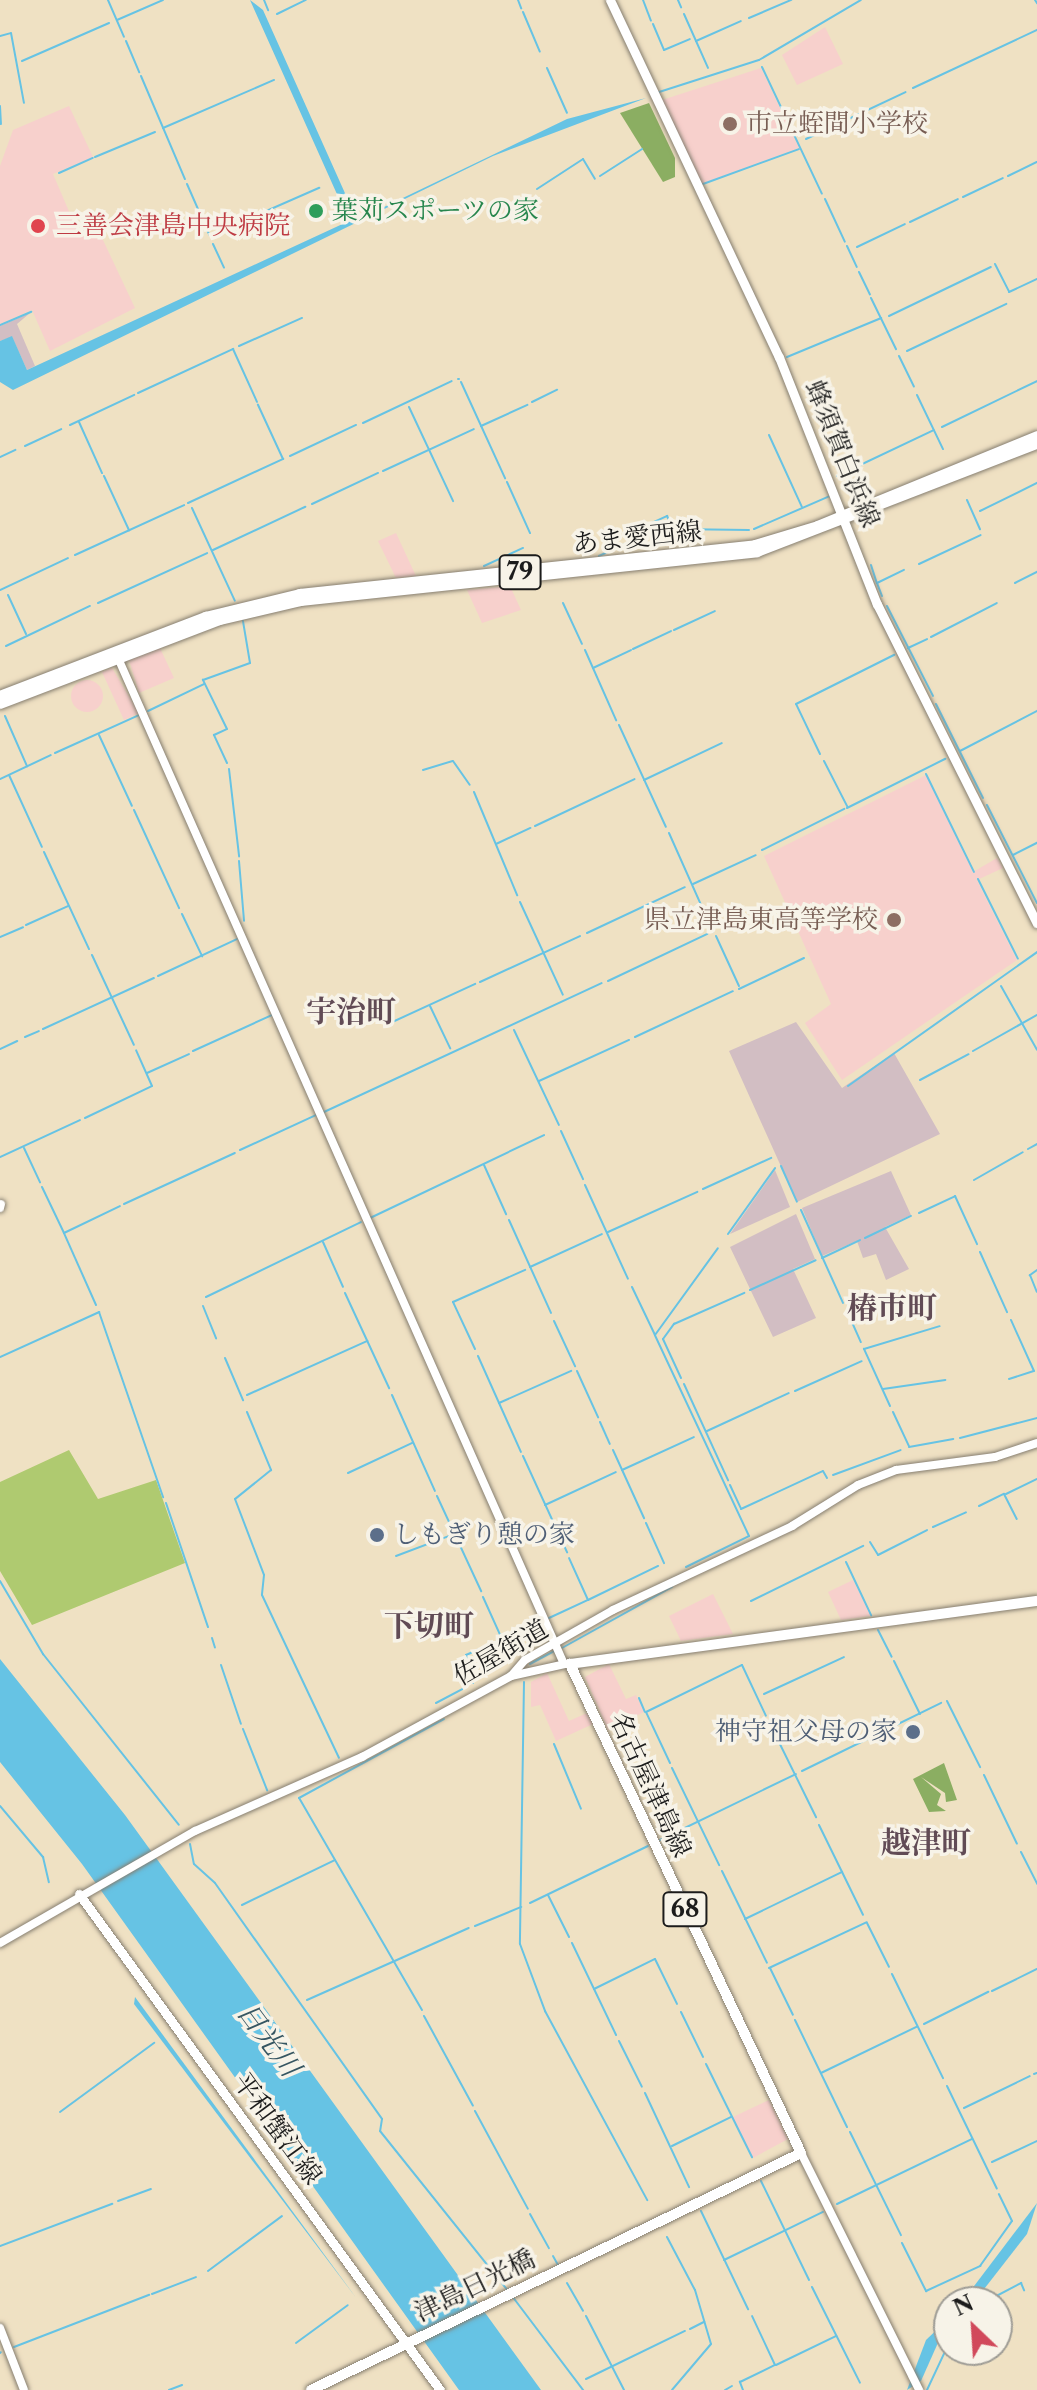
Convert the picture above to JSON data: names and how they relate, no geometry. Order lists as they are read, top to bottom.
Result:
{
  "streets": {
    "main road": [
      "蜂須賀白浜線",
      "あま愛西線",
      "79",
      "名古屋津島線",
      "68",
      "平和蟹江線",
      "津島日光橋"
    ],
    "street": ["佐屋街道"]
  },
  "crossings": [
    ["蜂須賀白浜線", "あま愛西線"],
    ["佐屋街道", "平和蟹江線"],
    ["名古屋津島線", "津島日光橋"],
    ["平和蟹江線", "津島日光橋"]
  ],
  "districts": [
    "宇治町",
    "椿市町",
    "下切町",
    "越津町"
  ],
  "water": ["日光川"],
  "places": [
    "市立蛭間小学校",
    "葉苅スポーツの家",
    "三善会津島中央病院",
    "県立津島東高等学校",
    "しもぎり憩の家",
    "神守祖父母の家"
  ],
  "north": "top left"
}
